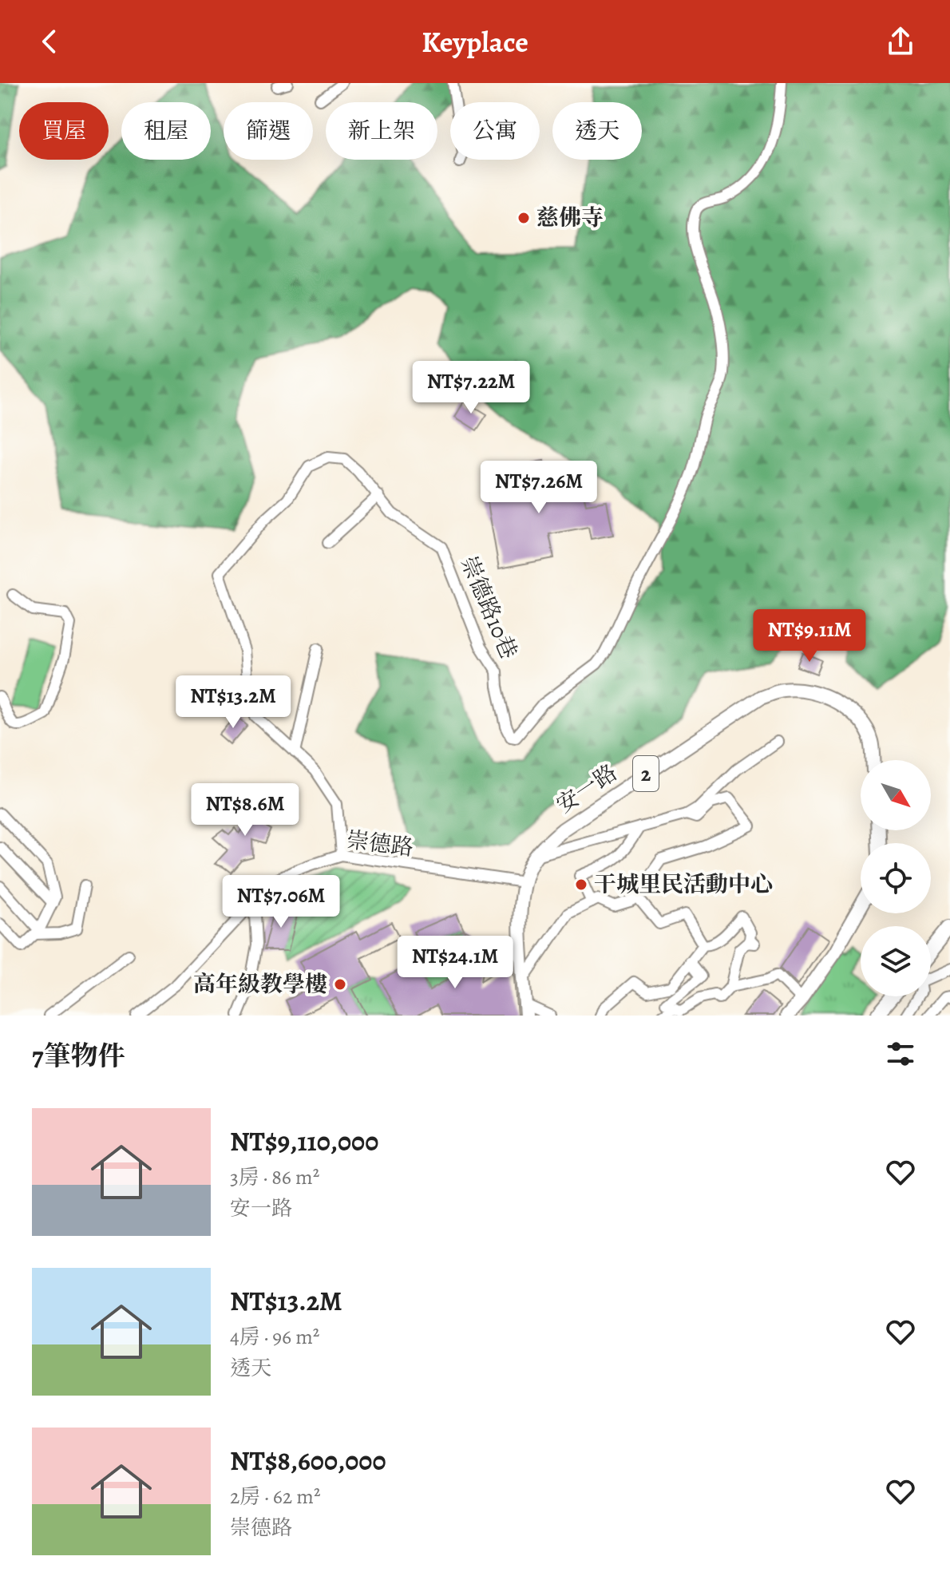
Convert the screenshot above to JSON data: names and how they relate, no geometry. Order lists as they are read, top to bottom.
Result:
{
  "streets": {
    "main road": ["2", "安一路"],
    "street": ["崇德路10巷", "崇德路"]
  },
  "crossings": [
    ["崇德路10巷", "崇德路"],
    ["安一路", "崇德路"]
  ],
  "places": ["慈佛寺", "干城里民活動中心", "高年級教學樓"],
  "north": "bottom right",
  "page": {
    "header": "Keyplace",
    "chip": [
      "買屋",
      "租屋",
      "篩選",
      "新上架",
      "公寓",
      "透天"
    ],
    "price": [
      "NT$7.22M",
      "NT$7.26M",
      "NT$9.11M",
      "NT$13.2M",
      "NT$8.6M",
      "NT$7.06M",
      "NT$24.1M"
    ],
    "heading": "7筆物件",
    "list": [
      {
        "name": "NT$9,110,000",
        "note": "3房 · 86 m² · 安一路"
      },
      {
        "name": "NT$13.2M",
        "note": "4房 · 96 m² · 透天"
      },
      {
        "name": "NT$8,600,000",
        "note": "2房 · 62 m² · 崇德路"
      }
    ]
  }
}
